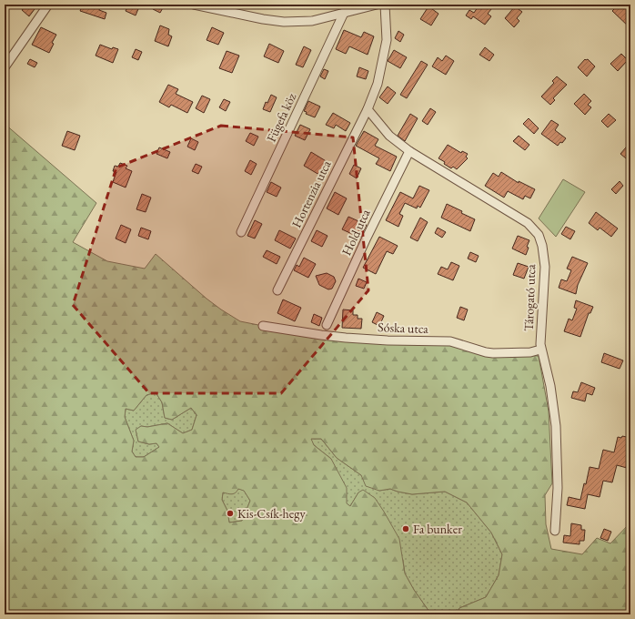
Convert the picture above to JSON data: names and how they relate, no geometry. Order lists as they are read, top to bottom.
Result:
{
  "streets": {
    "street": [
      "Fügefa köz",
      "Hortenzia utca",
      "Hold utca",
      "Tárogató utca",
      "Sóska utca"
    ]
  },
  "crossings": [
    ["Hortenzia utca", "Tárogató utca"],
    ["Hold utca", "Tárogató utca"],
    ["Tárogató utca", "Sóska utca"]
  ],
  "places": ["Kis-Csík-hegy", "Fa bunker"]
}
